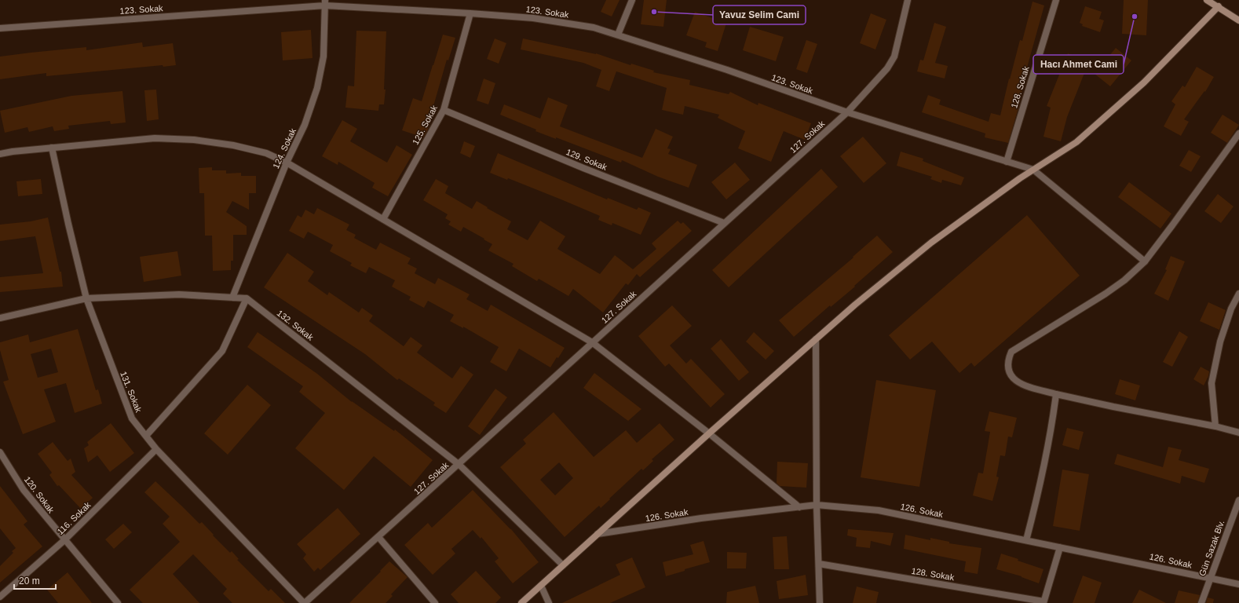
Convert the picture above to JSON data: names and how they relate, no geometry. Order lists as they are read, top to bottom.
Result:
{
  "streets": {
    "street": [
      "123. Sokak",
      "128. Sokak",
      "125. Sokak",
      "127. Sokak",
      "124. Sokak",
      "129. Sokak",
      "132. Sokak",
      "131. Sokak",
      "120. Sokak",
      "126. Sokak",
      "116. Sokak",
      "Gün Sazak Blv."
    ]
  },
  "crossings": [
    ["123. Sokak", "128. Sokak"],
    ["123. Sokak", "125. Sokak"],
    ["123. Sokak", "127. Sokak"],
    ["123. Sokak", "124. Sokak"],
    ["125. Sokak", "129. Sokak"],
    ["127. Sokak", "129. Sokak"],
    ["127. Sokak", "132. Sokak"],
    ["127. Sokak", "131. Sokak"],
    ["131. Sokak", "116. Sokak"],
    ["120. Sokak", "116. Sokak"],
    ["126. Sokak", "Gün Sazak Blv."]
  ],
  "places": ["Yavuz Selim Cami", "Hacı Ahmet Cami"],
  "scale_bar": "20 m"
}
